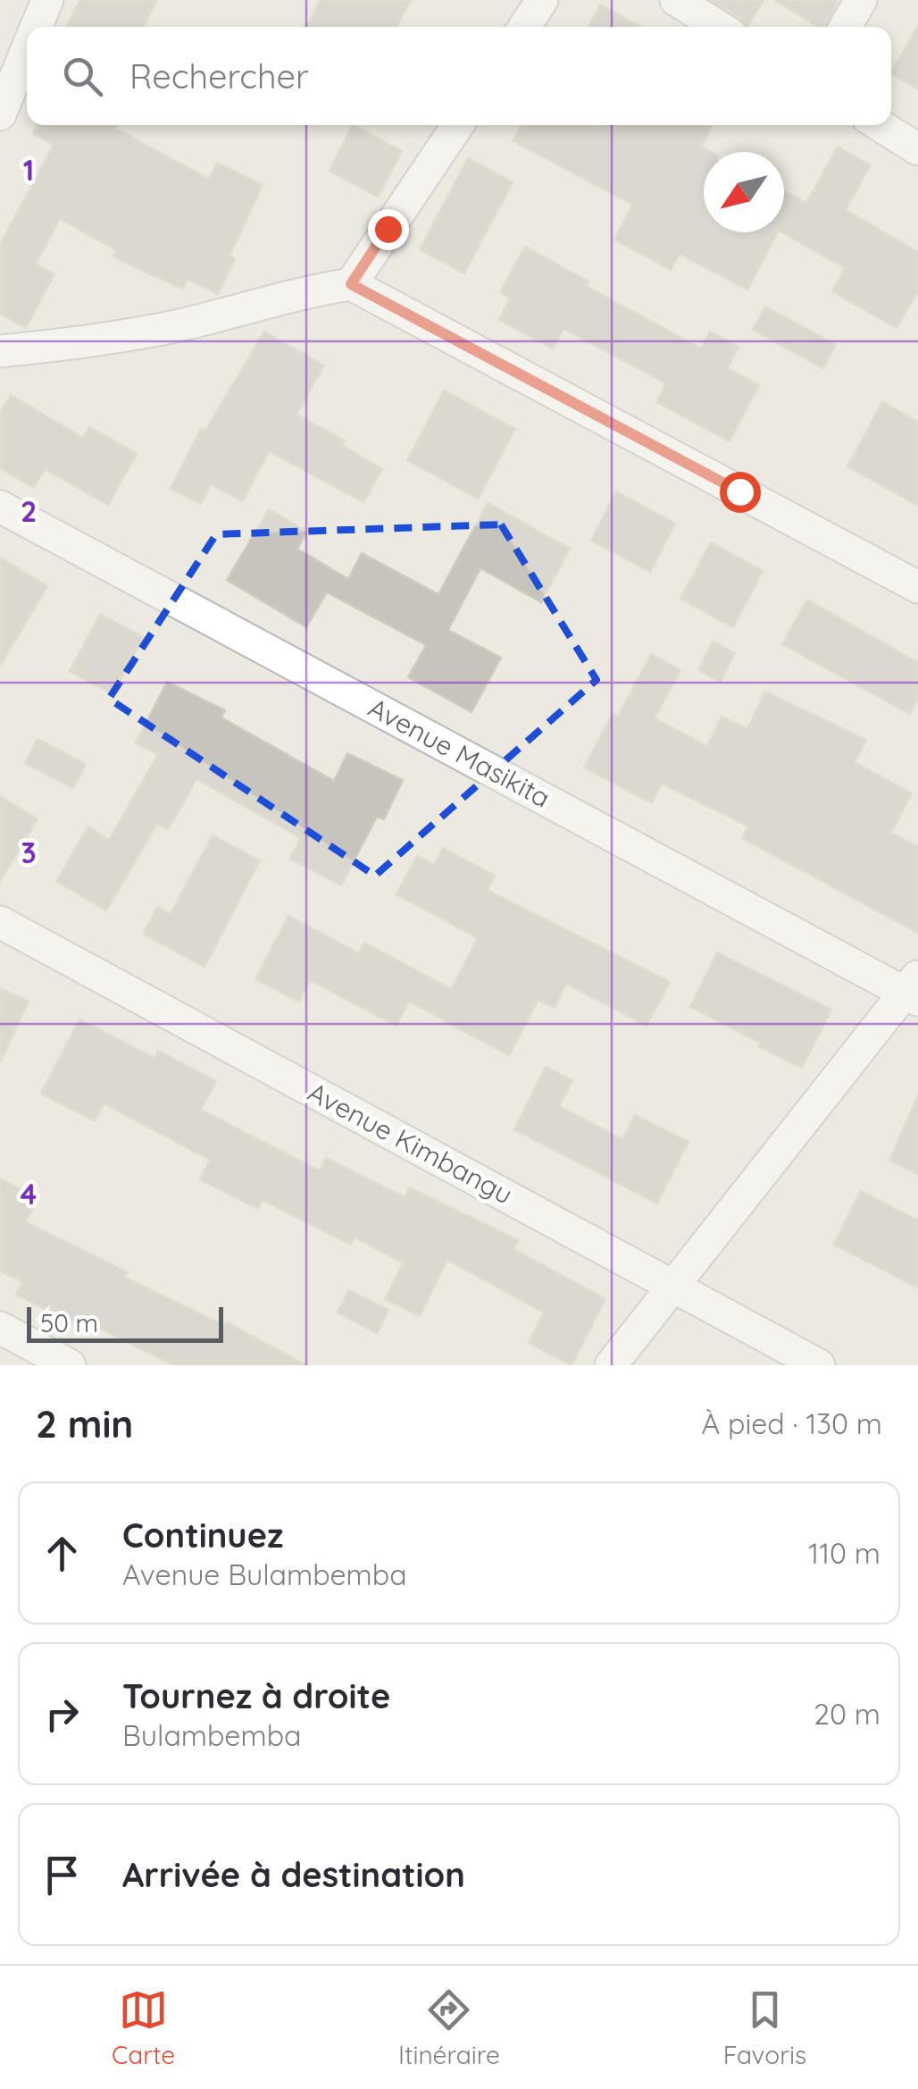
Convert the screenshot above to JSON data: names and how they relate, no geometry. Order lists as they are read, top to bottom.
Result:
{
  "streets": {
    "street": ["Avenue Masikita", "Avenue Kimbangu"]
  },
  "scale_bar": "50 m",
  "north": "bottom left",
  "page": {
    "search": "Rechercher",
    "scale": "50 m",
    "heading": ["2 min", "À pied · 130 m"],
    "list": [
      ["Continuez", "Avenue Bulambemba", "110 m"],
      ["Tournez à droite", "Bulambemba", "20 m"],
      "Arrivée à destination"
    ],
    "nav": ["Carte", "Itinéraire", "Favoris"]
  },
  "grid": {
    "rows": [
      "1",
      "2",
      "3",
      "4"
    ]
  }
}
